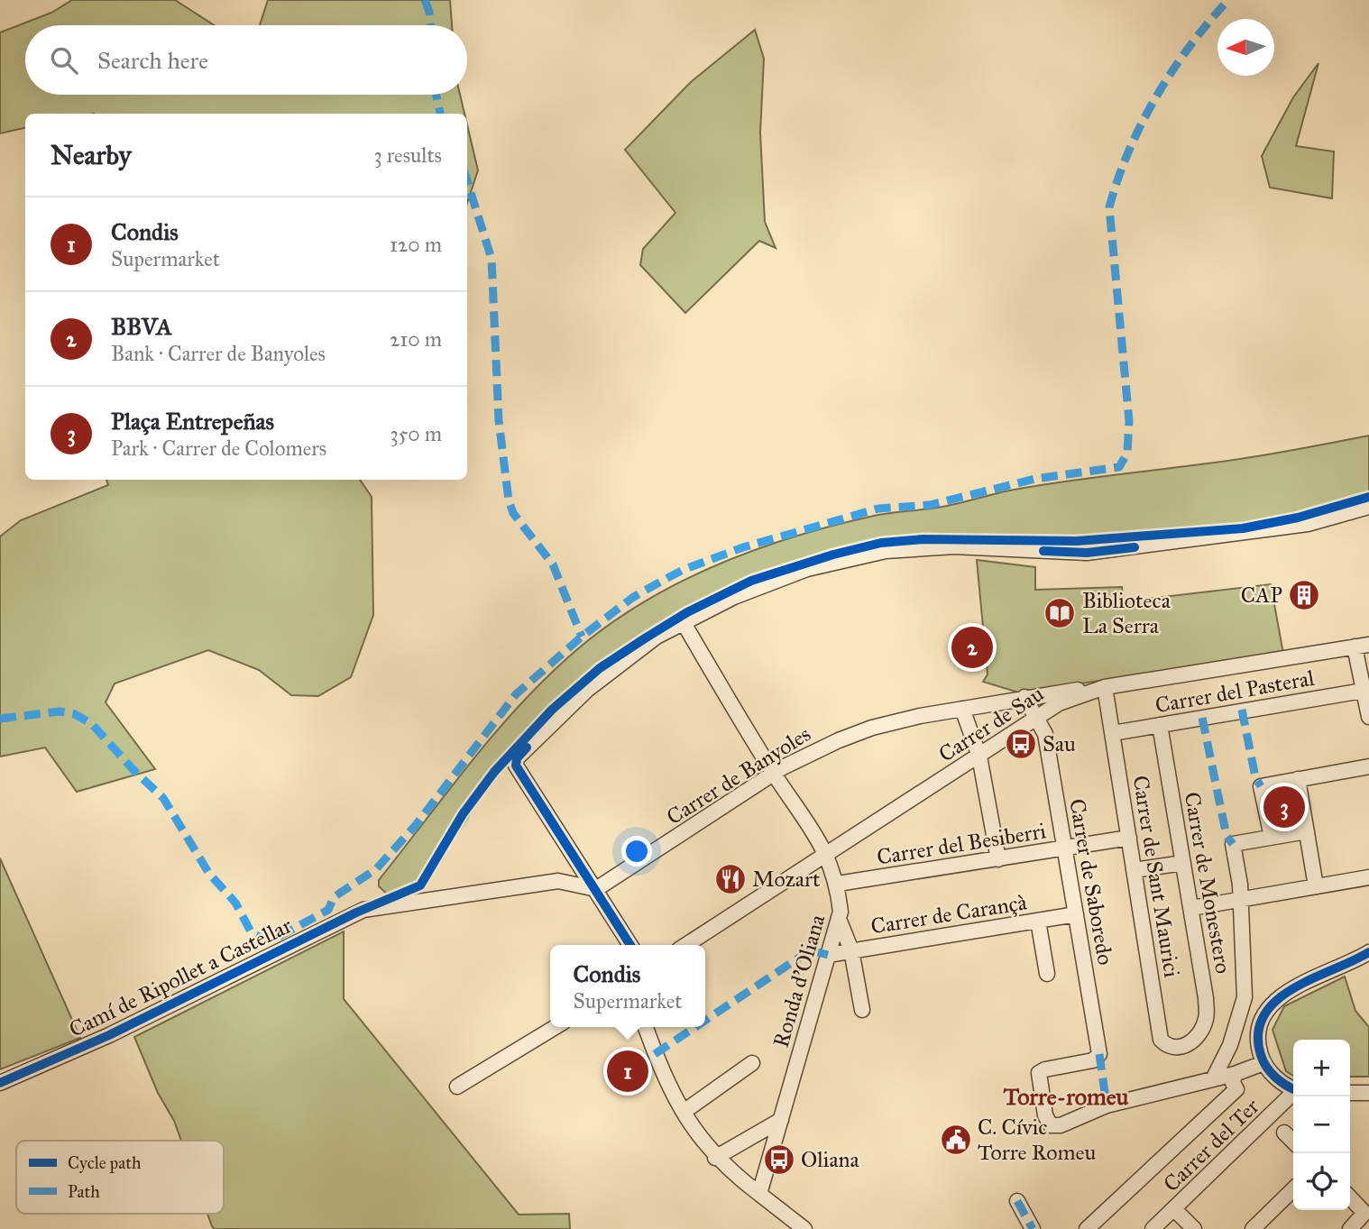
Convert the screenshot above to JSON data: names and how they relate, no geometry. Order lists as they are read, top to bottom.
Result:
{
  "streets": {
    "street": [
      "Carrer del Pasteral",
      "Carrer de Sau",
      "Carrer de Banyoles",
      "Carrer del Besiberri",
      "Carrer de Sant Maurici",
      "Carrer de Saboredo",
      "Carrer de Monestero",
      "Carrer de Carançà",
      "Camí de Ripollet a Castellar",
      "Ronda d'Oliana",
      "Carrer del Ter"
    ]
  },
  "crossings": [
    ["Carrer del Pasteral", "Carrer de Sant Maurici"],
    ["Carrer del Pasteral", "Carrer de Monestero"],
    ["Carrer de Sau", "Carrer de Banyoles"],
    ["Carrer de Sau", "Carrer de Sant Maurici"],
    ["Carrer de Sau", "Carrer de Saboredo"],
    ["Carrer de Sau", "Ronda d'Oliana"],
    ["Carrer de Banyoles", "Carrer de Sant Maurici"],
    ["Carrer de Banyoles", "Camí de Ripollet a Castellar"],
    ["Carrer de Banyoles", "Ronda d'Oliana"],
    ["Carrer del Besiberri", "Carrer de Sant Maurici"],
    ["Carrer del Besiberri", "Carrer de Saboredo"],
    ["Carrer del Besiberri", "Ronda d'Oliana"],
    ["Carrer de Sant Maurici", "Carrer de Monestero"],
    ["Carrer de Saboredo", "Carrer de Carançà"],
    ["Carrer de Carançà", "Ronda d'Oliana"]
  ],
  "districts": ["Torre-romeu"],
  "places": {
    "building": ["CAP"],
    "library": ["Biblioteca La Serra"],
    "bus stop": ["Sau", "Oliana"],
    "restaurant": ["Mozart"],
    "public building": ["C. Cívic Torre Romeu"]
  },
  "legend": ["Cycle path", "Path"],
  "north": "left",
  "page": {
    "search": "Search here",
    "heading": ["Nearby", "3 results"],
    "list": [
      {
        "mark": "1",
        "name": "Condis",
        "note": "Supermarket",
        "value": "120 m"
      },
      {
        "mark": "2",
        "name": "BBVA",
        "note": "Bank · Carrer de Banyoles",
        "value": "210 m"
      },
      {
        "mark": "3",
        "name": "Plaça Entrepeñas",
        "note": "Park · Carrer de Colomers",
        "value": "350 m"
      }
    ],
    "pins": ["2", "3", "1"],
    "popup": ["Condis", "Supermarket"],
    "map_buttons": ["+", "−"]
  }
}
